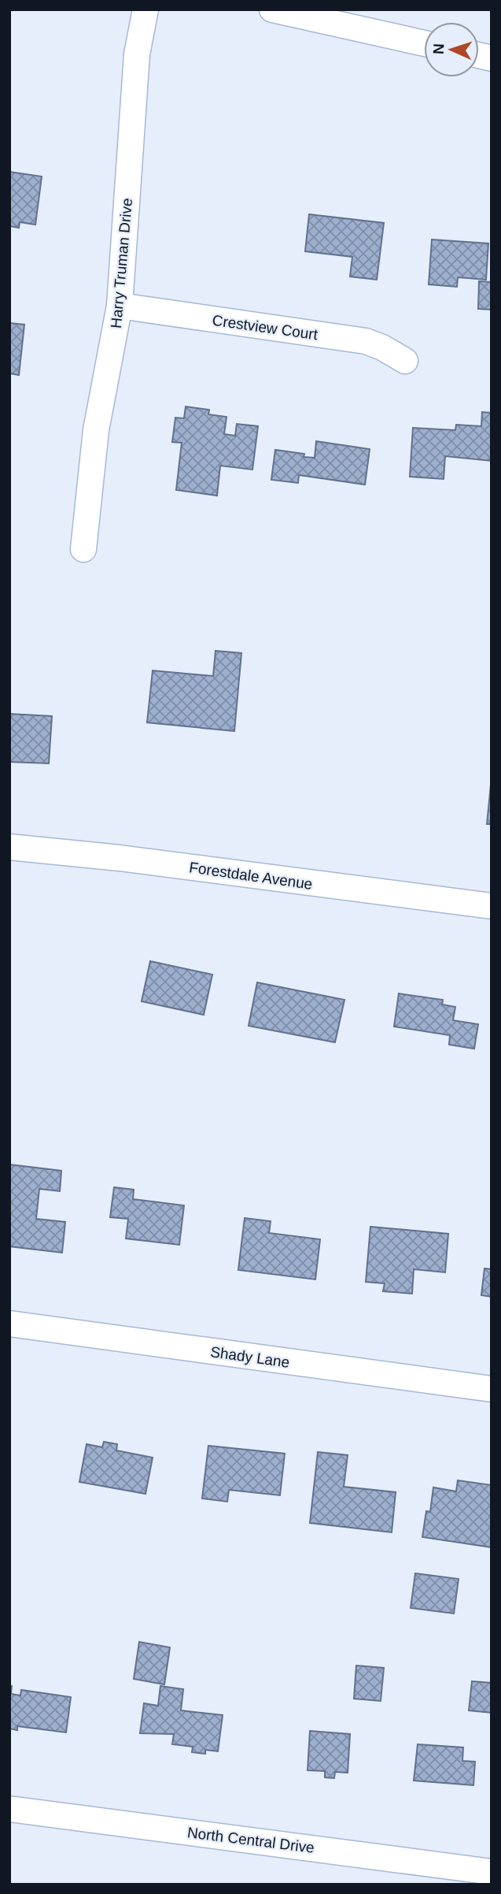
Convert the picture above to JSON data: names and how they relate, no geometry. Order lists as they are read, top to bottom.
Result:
{
  "streets": {
    "street": [
      "Harry Truman Drive",
      "Crestview Court",
      "Forestdale Avenue",
      "Shady Lane",
      "North Central Drive"
    ]
  },
  "crossings": [
    ["Harry Truman Drive", "Crestview Court"]
  ],
  "north": "left"
}
